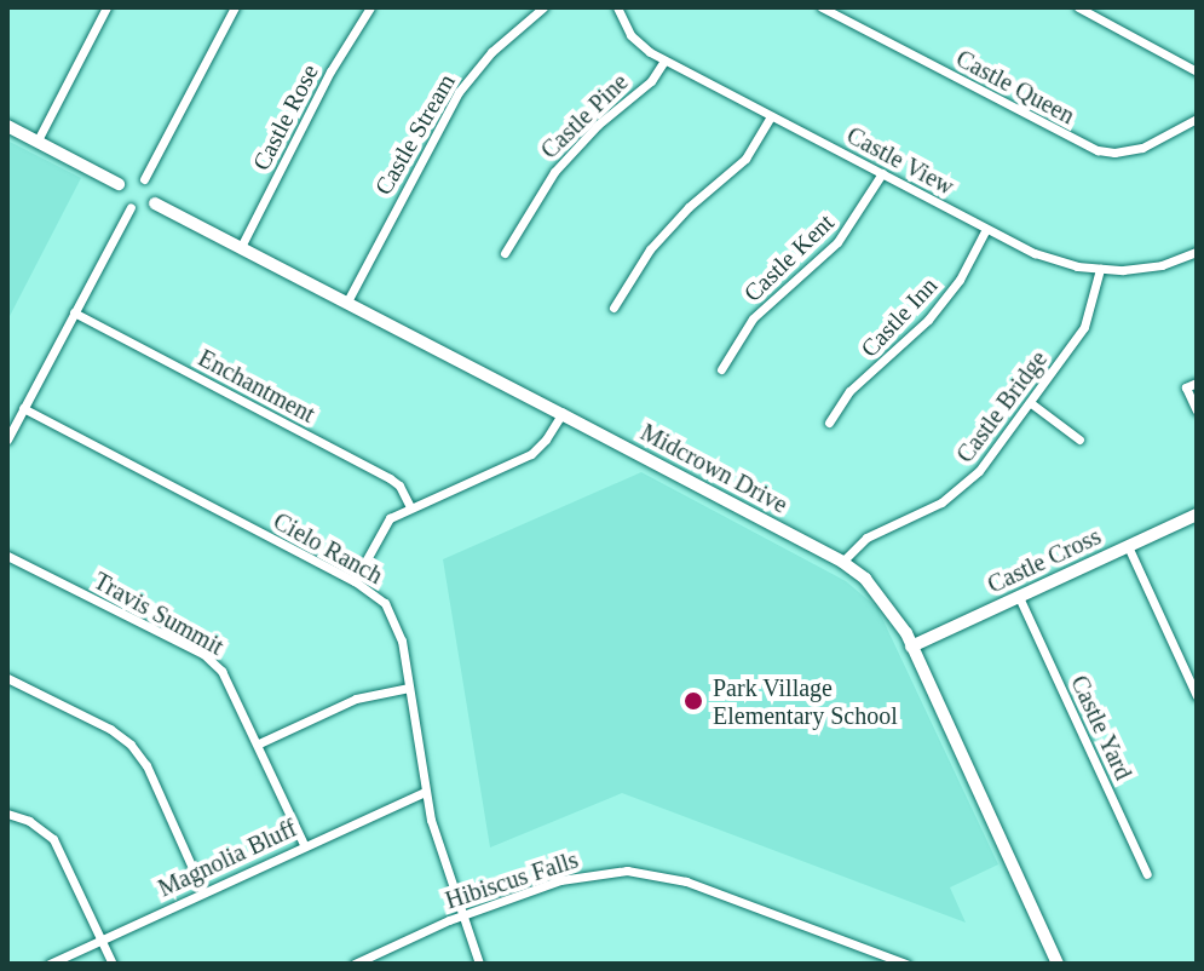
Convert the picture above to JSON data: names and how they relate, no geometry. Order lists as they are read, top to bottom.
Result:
{
  "streets": {
    "street": [
      "Castle Queen",
      "Castle Pine",
      "Castle Rose",
      "Castle Stream",
      "Castle View",
      "Castle Kent",
      "Castle Inn",
      "Enchantment",
      "Castle Bridge",
      "Midcrown Drive",
      "Cielo Ranch",
      "Castle Cross",
      "Travis Summit",
      "Castle Yard",
      "Magnolia Bluff",
      "Hibiscus Falls"
    ]
  },
  "crossings": [
    ["Castle Pine", "Castle View"],
    ["Castle Rose", "Midcrown Drive"],
    ["Castle Stream", "Midcrown Drive"],
    ["Castle View", "Castle Kent"],
    ["Castle View", "Castle Inn"],
    ["Castle View", "Castle Bridge"],
    ["Castle Bridge", "Midcrown Drive"],
    ["Midcrown Drive", "Castle Cross"],
    ["Cielo Ranch", "Magnolia Bluff"],
    ["Cielo Ranch", "Hibiscus Falls"],
    ["Castle Cross", "Castle Yard"],
    ["Travis Summit", "Magnolia Bluff"]
  ],
  "places": ["Park Village Elementary School"]
}
